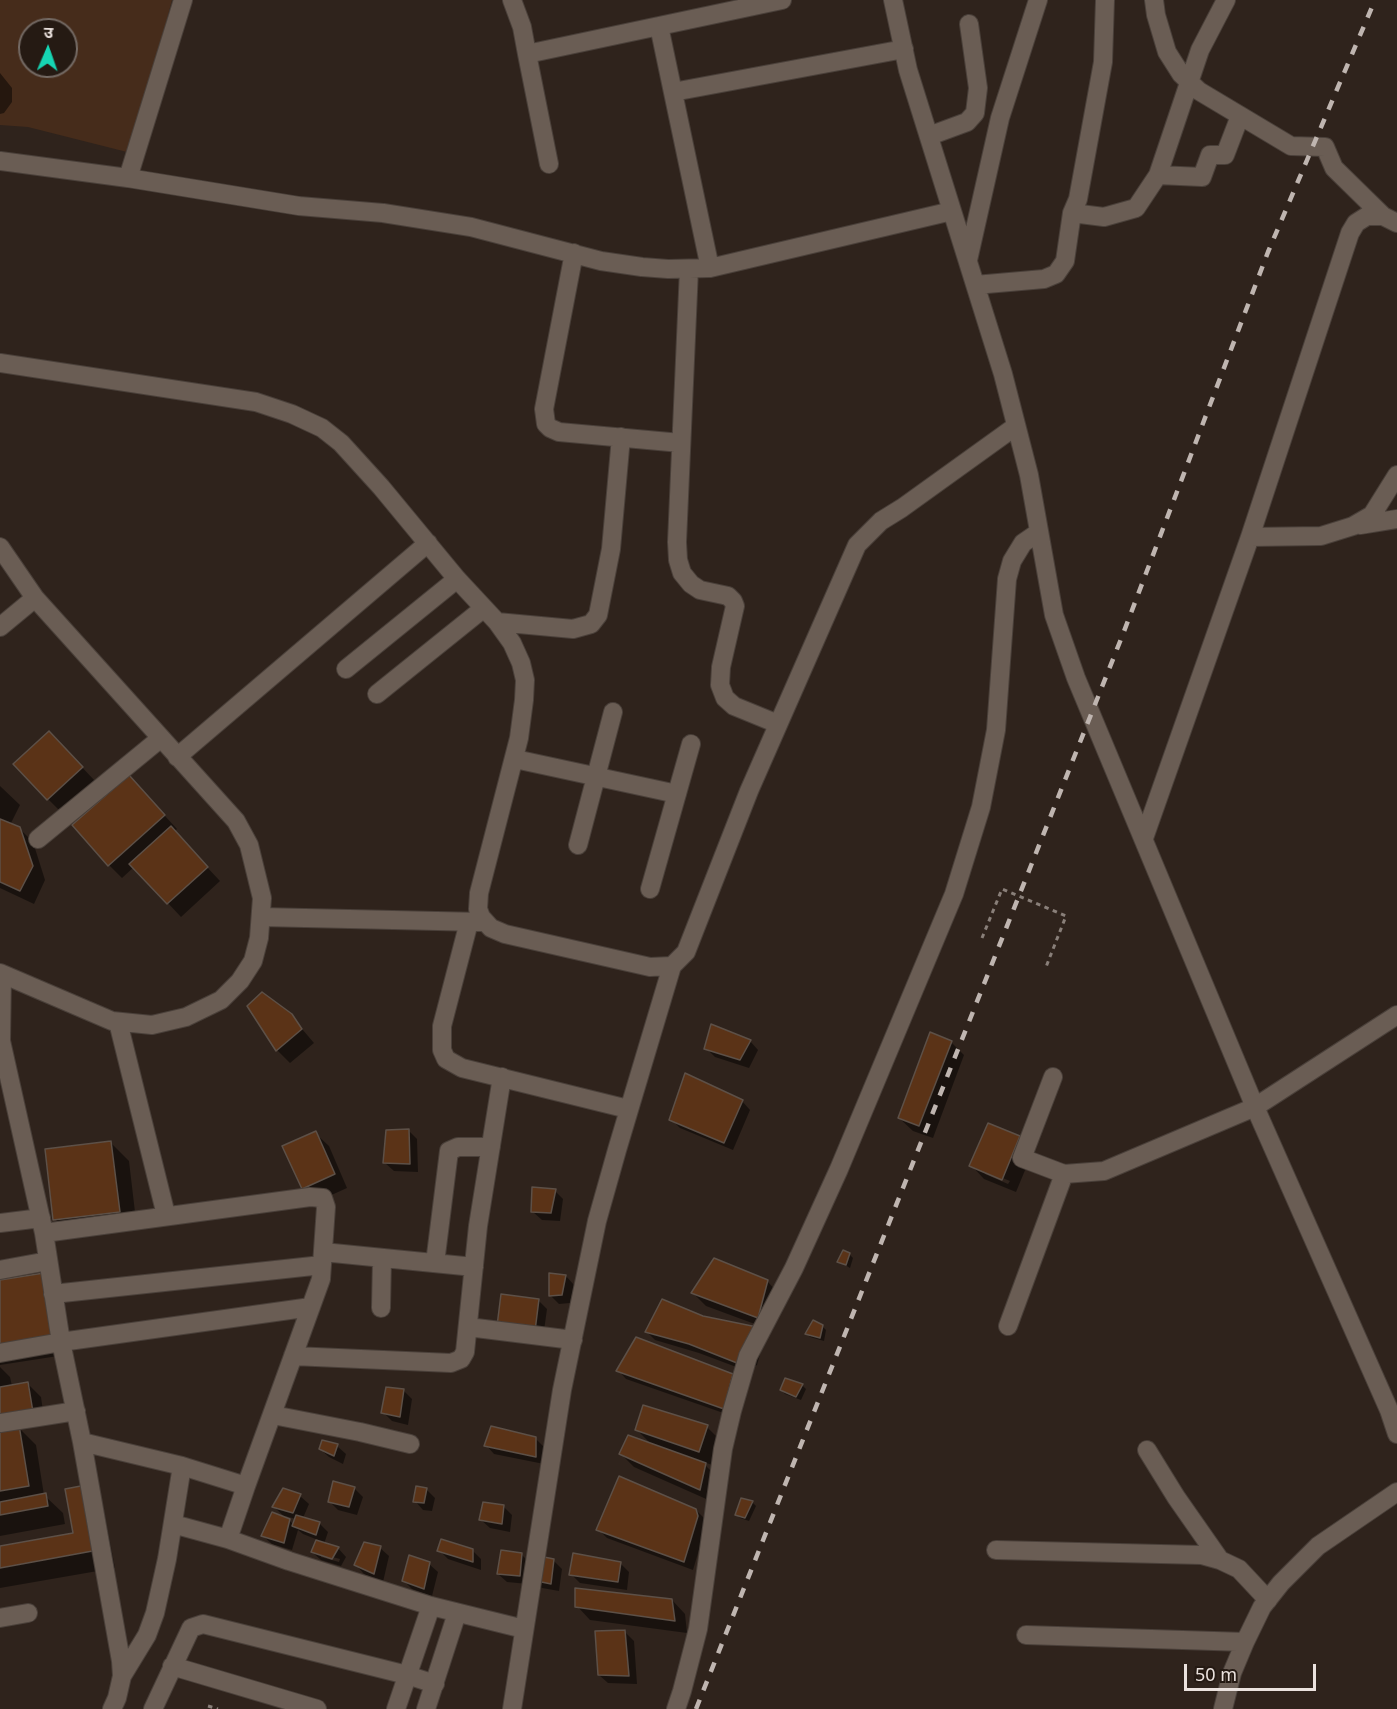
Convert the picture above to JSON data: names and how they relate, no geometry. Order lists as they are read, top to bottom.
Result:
{
  "scale_bar": "50 m",
  "north": "top"
}
